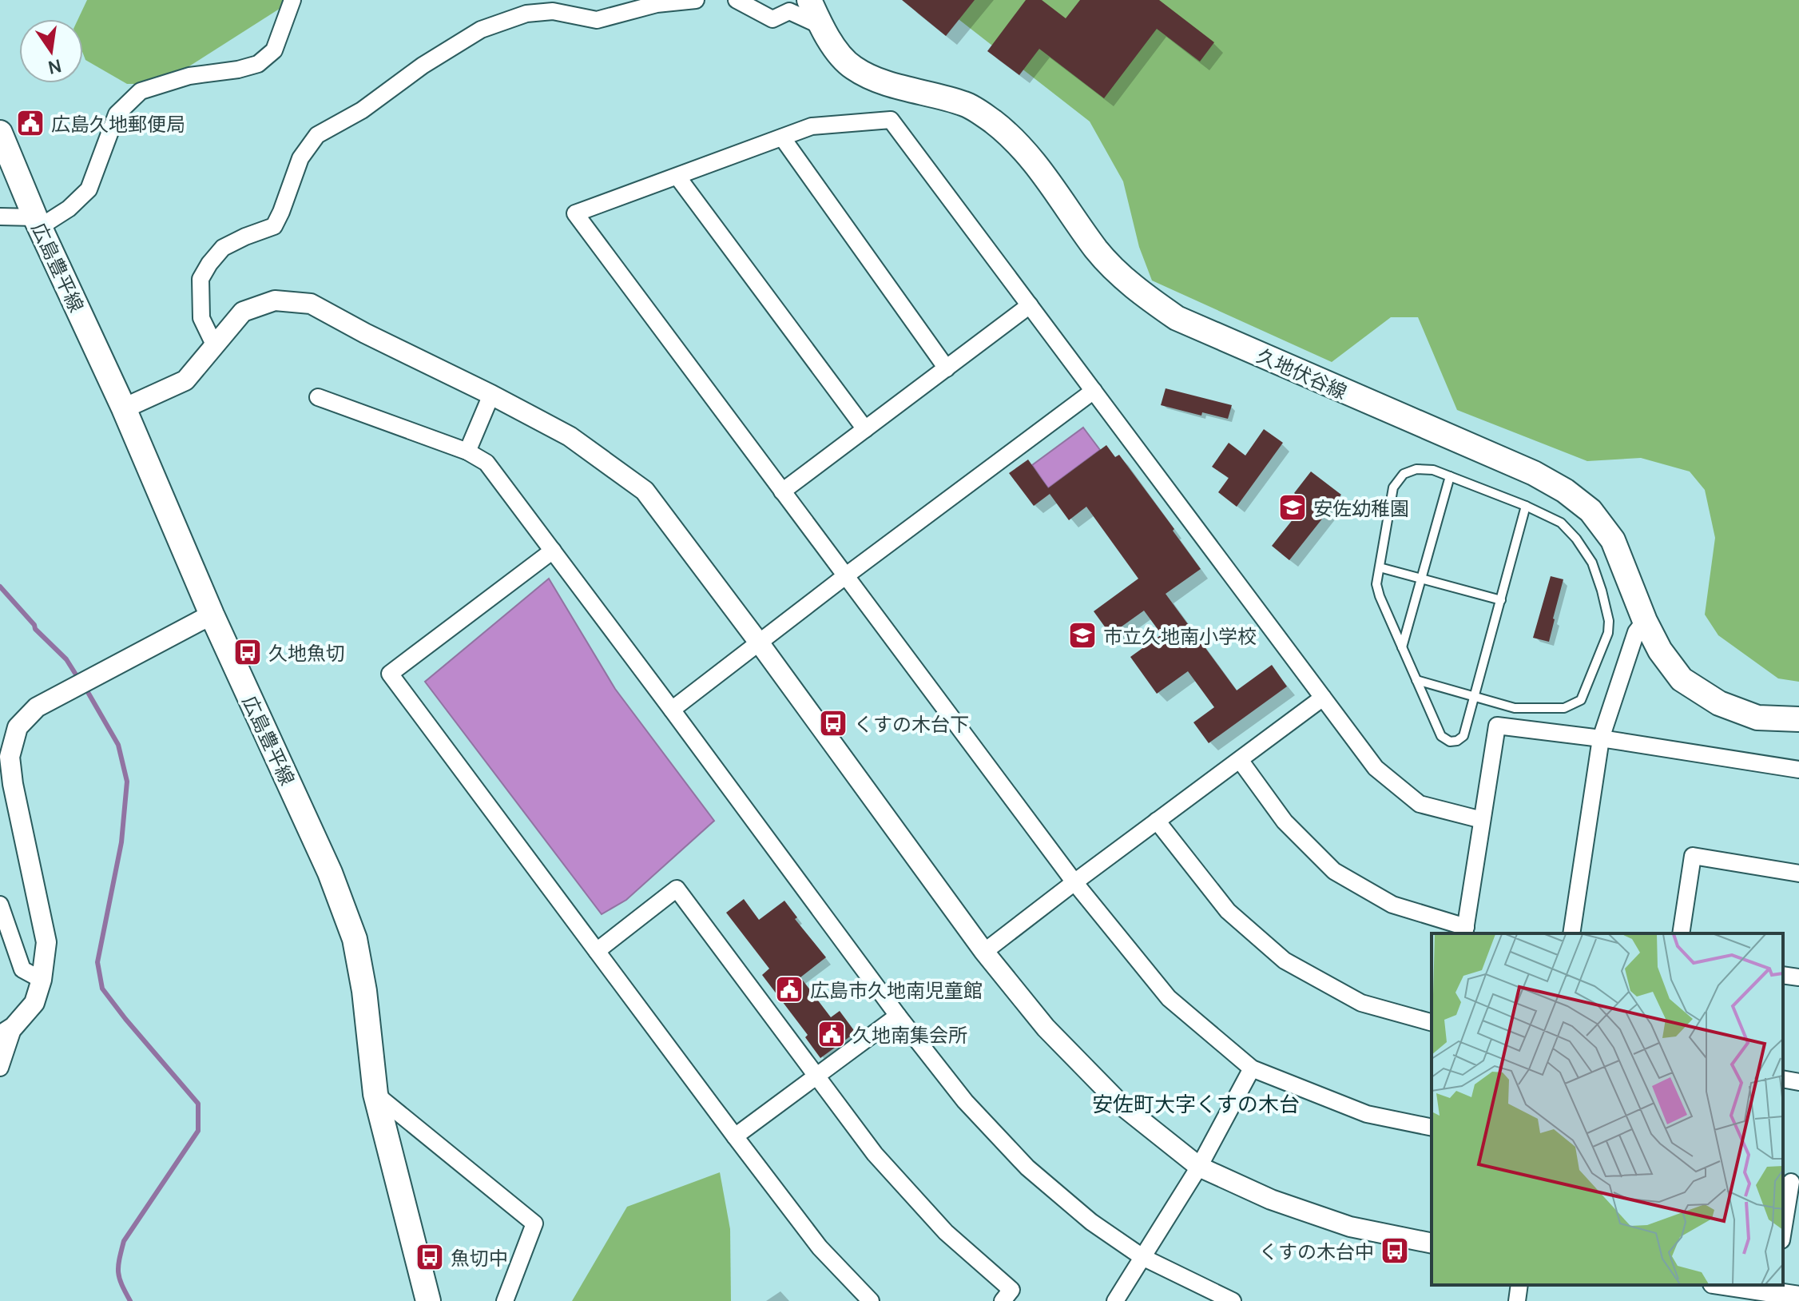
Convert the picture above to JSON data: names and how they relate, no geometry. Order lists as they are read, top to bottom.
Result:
{
  "streets": {
    "main road": ["広島豊平線", "久地伏谷線"]
  },
  "districts": ["安佐町大字くすの木台"],
  "places": {
    "public building": ["広島久地郵便局", "広島市久地南児童館", "久地南集会所"],
    "school or university": ["安佐幼稚園", "市立久地南小学校"],
    "bus stop": [
      "久地魚切",
      "くすの木台下",
      "くすの木台中",
      "魚切中"
    ]
  },
  "north": "bottom"
}
